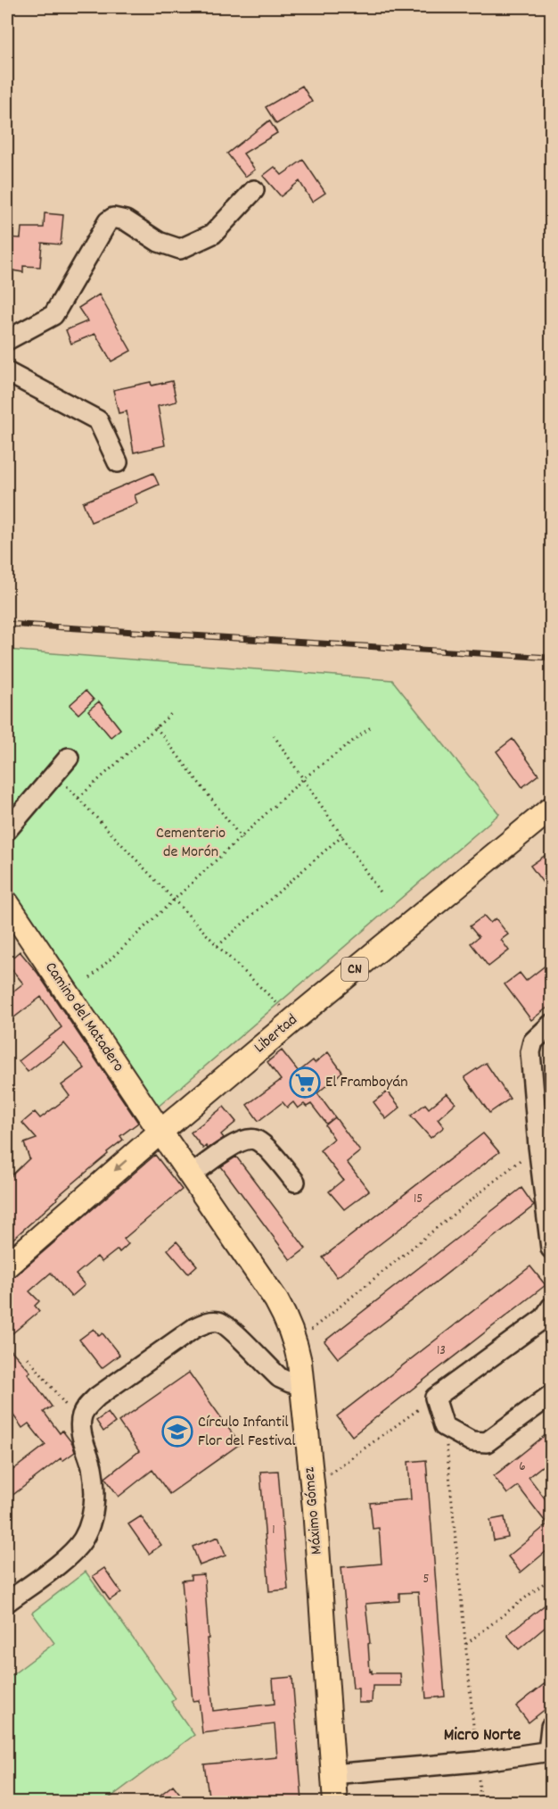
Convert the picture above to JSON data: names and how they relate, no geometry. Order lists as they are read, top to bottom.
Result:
{
  "streets": {
    "main road": [
      "CN",
      "Camino del Matadero",
      "Libertad",
      "Máximo Gómez"
    ]
  },
  "crossings": [
    ["Camino del Matadero", "Libertad"],
    ["Camino del Matadero", "Máximo Gómez"],
    ["Libertad", "Máximo Gómez"]
  ],
  "districts": ["Micro Norte"],
  "parks": ["Cementerio de Morón"],
  "places": {
    "supermarket": ["El Framboyán"],
    "school or university": ["Círculo Infantil Flor del Festival"]
  },
  "house_numbers": [
    "15",
    "13",
    "6",
    "1",
    "5"
  ]
}
